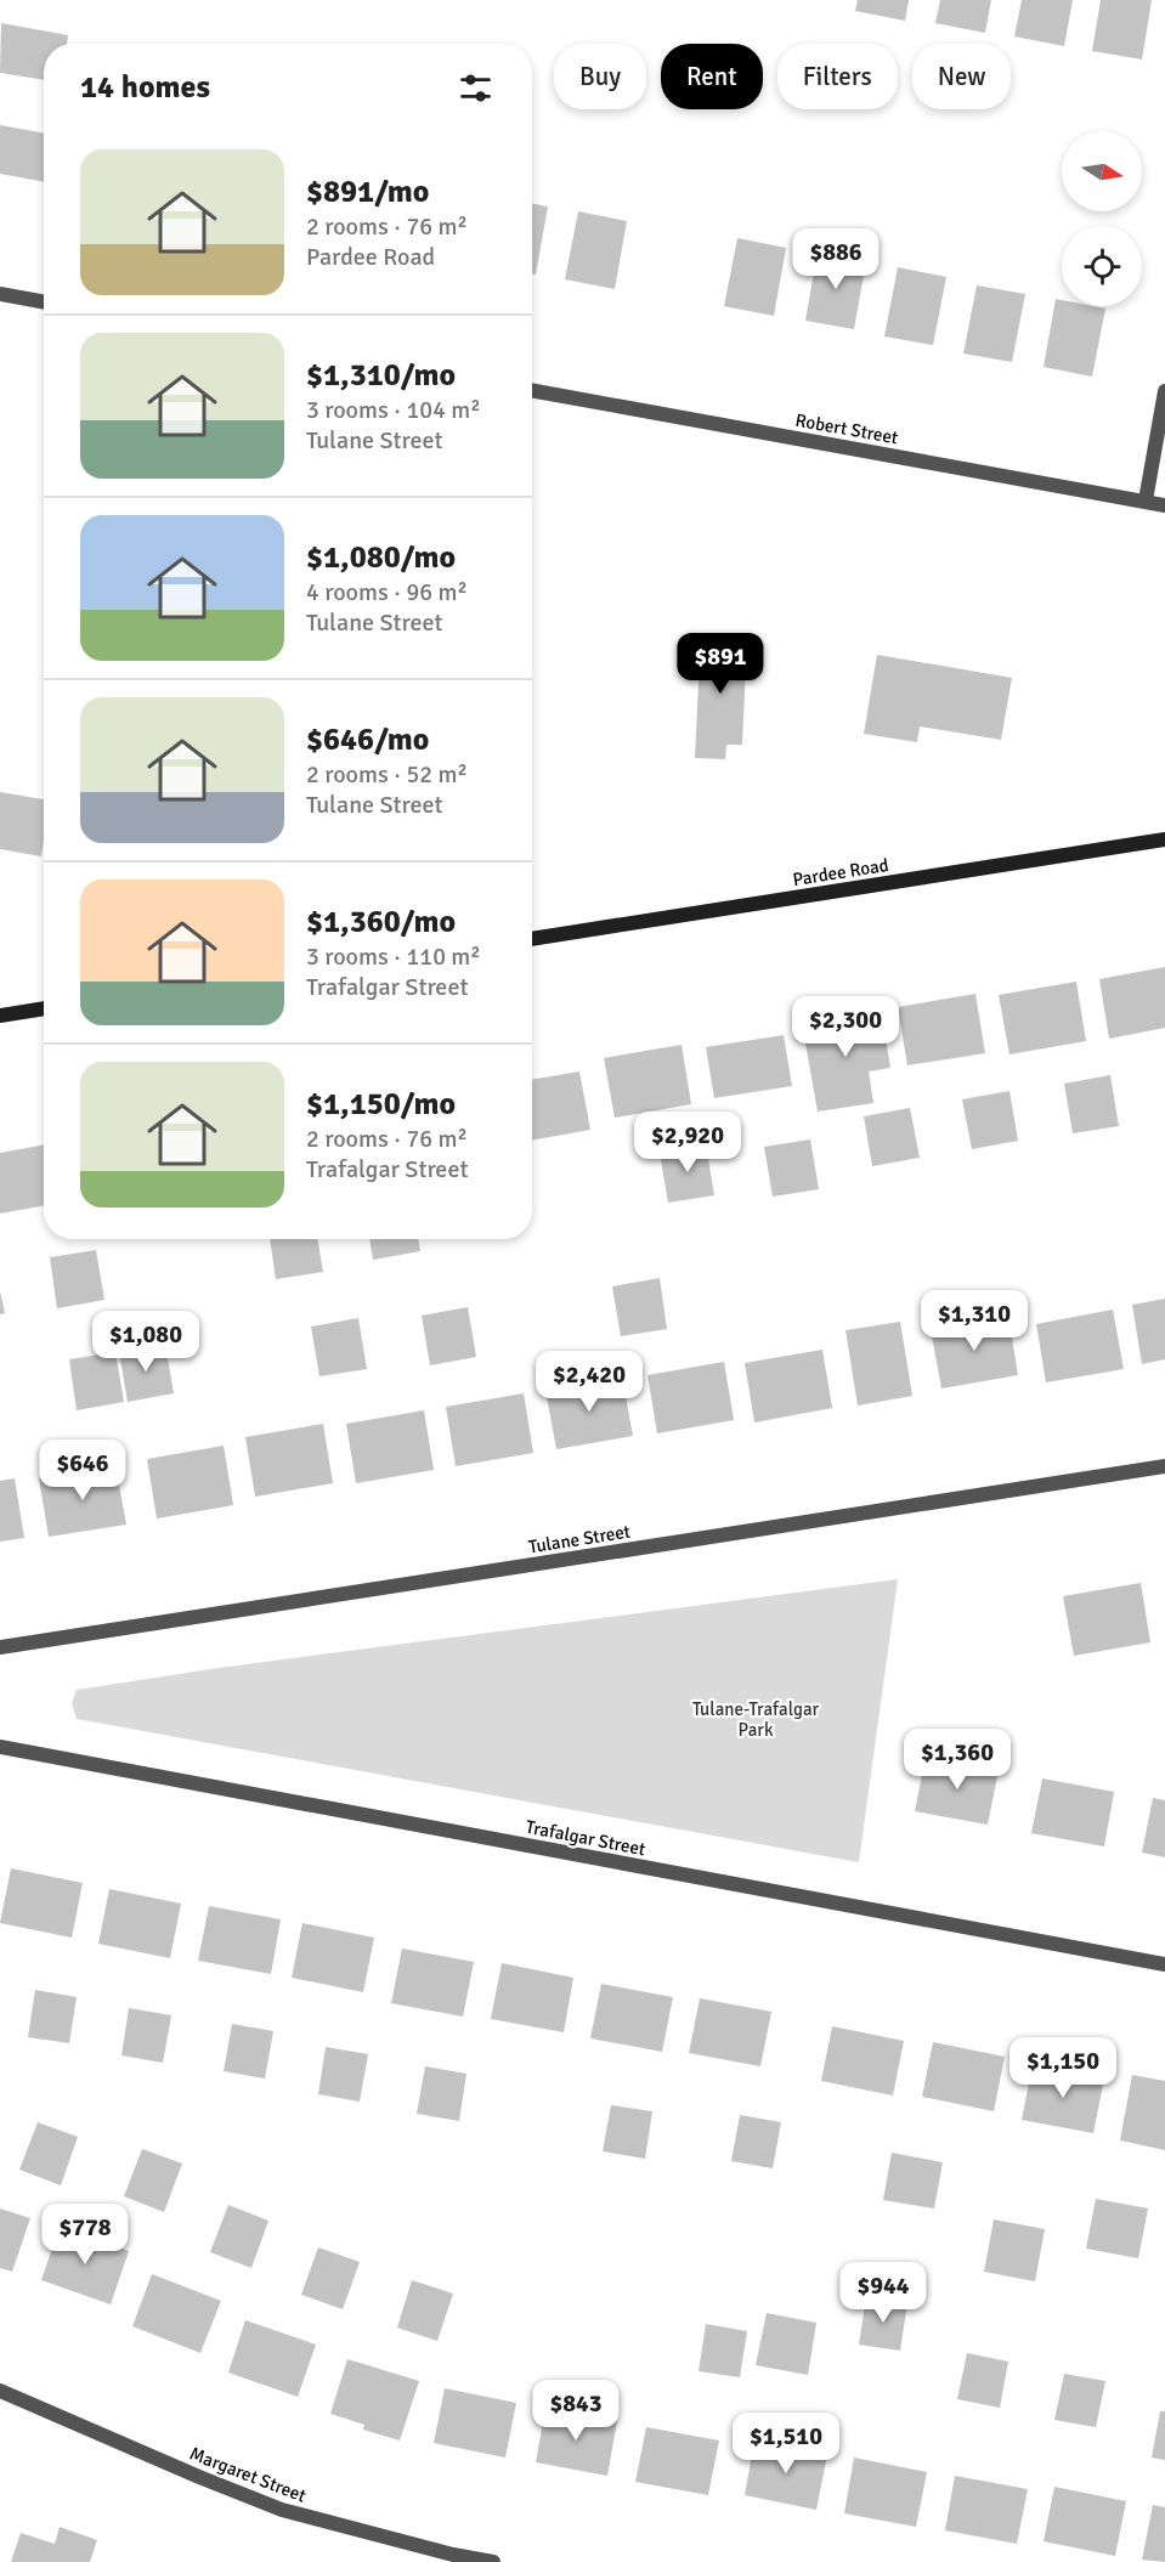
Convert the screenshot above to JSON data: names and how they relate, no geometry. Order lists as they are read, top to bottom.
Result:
{
  "streets": {
    "main road": ["Pardee Road"],
    "street": [
      "Robert Street",
      "Tulane Street",
      "Trafalgar Street",
      "Margaret Street"
    ]
  },
  "parks": ["Tulane-Trafalgar Park"],
  "north": "right",
  "page": {
    "chip": [
      "Buy",
      "Rent",
      "Filters",
      "New"
    ],
    "heading": "14 homes",
    "list": [
      {
        "name": "$891/mo",
        "note": "2 rooms · 76 m² · Pardee Road"
      },
      {
        "name": "$1,310/mo",
        "note": "3 rooms · 104 m² · Tulane Street"
      },
      {
        "name": "$1,080/mo",
        "note": "4 rooms · 96 m² · Tulane Street"
      },
      {
        "name": "$646/mo",
        "note": "2 rooms · 52 m² · Tulane Street"
      },
      {
        "name": "$1,360/mo",
        "note": "3 rooms · 110 m² · Trafalgar Street"
      },
      {
        "name": "$1,150/mo",
        "note": "2 rooms · 76 m² · Trafalgar Street"
      }
    ],
    "price": [
      "$886",
      "$891",
      "$2,300",
      "$2,920",
      "$1,310",
      "$1,080",
      "$2,420",
      "$646",
      "$1,360",
      "$1,150",
      "$778",
      "$944",
      "$843",
      "$1,510"
    ]
  }
}
